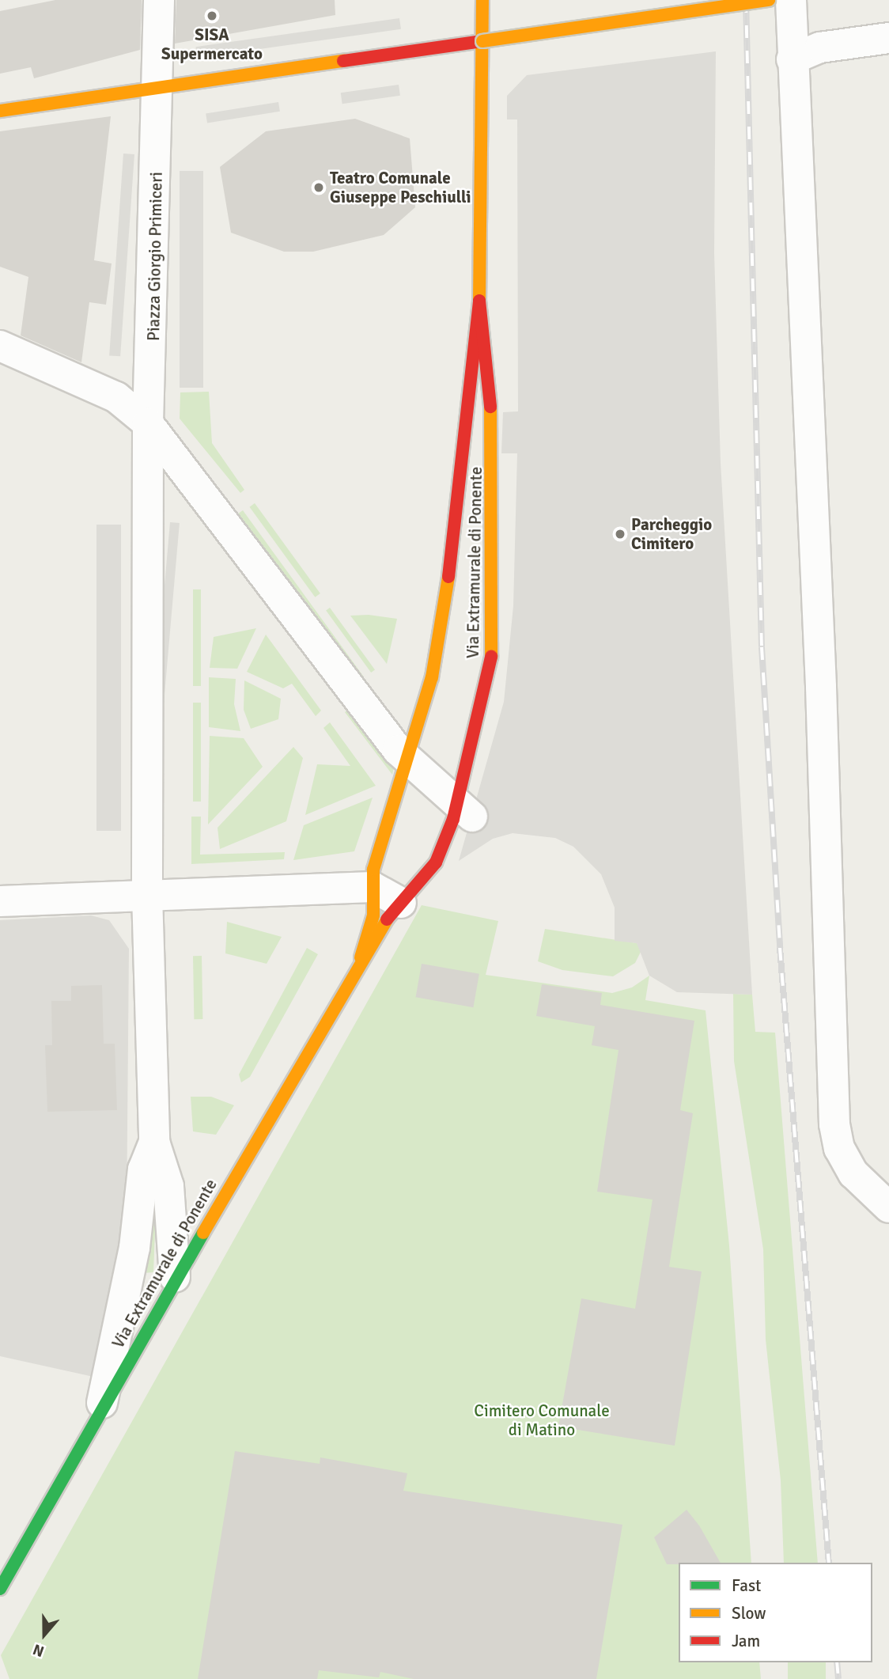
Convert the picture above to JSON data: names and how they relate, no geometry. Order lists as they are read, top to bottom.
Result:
{
  "streets": {
    "main road": ["Via Extramurale di Ponente"],
    "street": ["Piazza Giorgio Primiceri"]
  },
  "parks": ["Cimitero Comunale di Matino"],
  "places": ["SISA Supermercato", "Teatro Comunale Giuseppe Peschiulli", "Parcheggio Cimitero"],
  "legend": ["Fast", "Slow", "Jam"],
  "north": "bottom"
}
